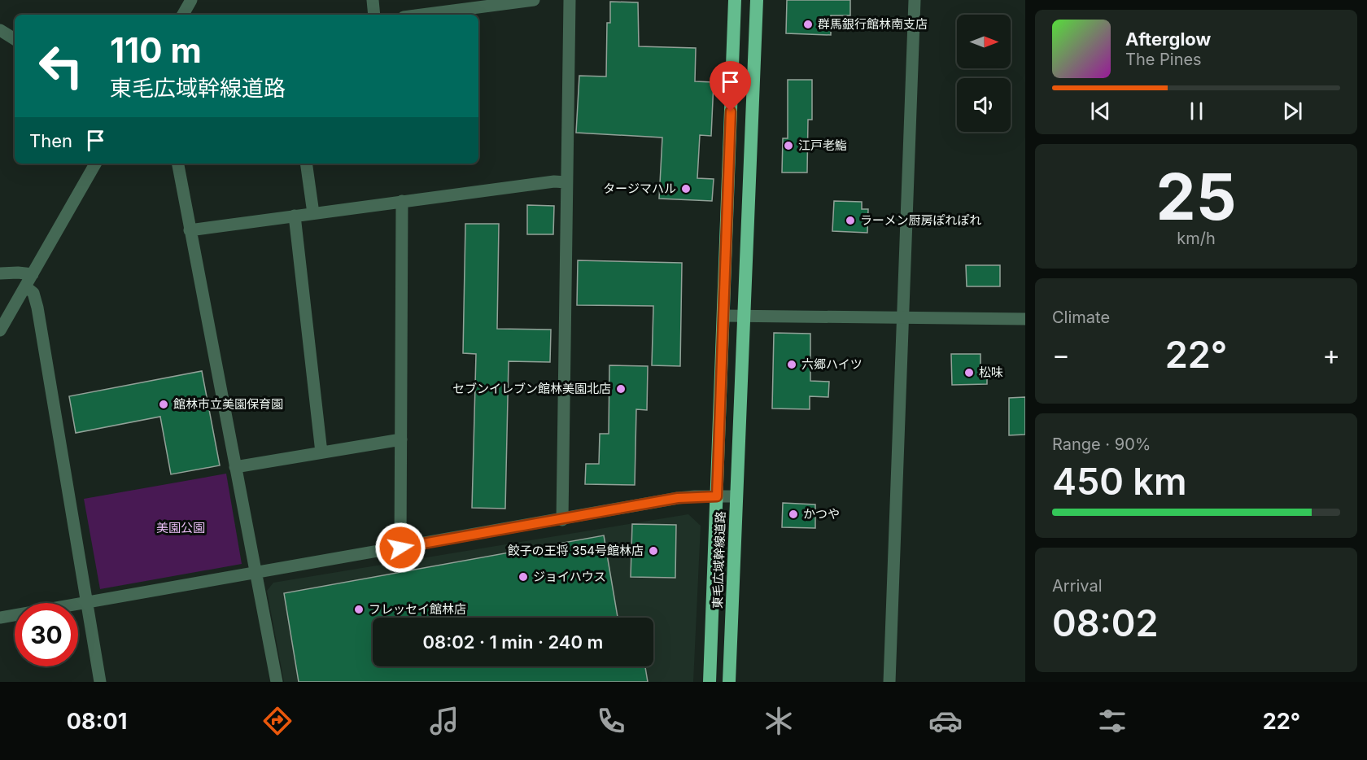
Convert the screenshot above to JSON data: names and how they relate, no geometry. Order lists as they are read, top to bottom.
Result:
{
  "streets": {
    "highway": ["東毛広域幹線道路"]
  },
  "parks": ["美園公園"],
  "places": [
    "群馬銀行館林南支店",
    "江戸老鮨",
    "タージマハル",
    "ラーメン厨房ぽれぽれ",
    "六郷ハイツ",
    "松味",
    "セブンイレブン館林美園北店",
    "館林市立美園保育園",
    "かつや",
    "餃子の王将 354号館林店",
    "ジョイハウス",
    "フレッセイ館林店"
  ],
  "north": "right",
  "page": {
    "turn": ["110 m", "東毛広域幹線道路"],
    "song": ["Afterglow", "The Pines"],
    "then": "Then",
    "tile": [
      ["25", "km/h"],
      "Climate",
      ["Range · 90%", "450 km"],
      ["Arrival", "08:02"]
    ],
    "heat": ["−", "22°", "+"],
    "limit": "30",
    "trip": "08:02 · 1 min · 240 m",
    "tabs": ["08:01", "22°"]
  }
}
